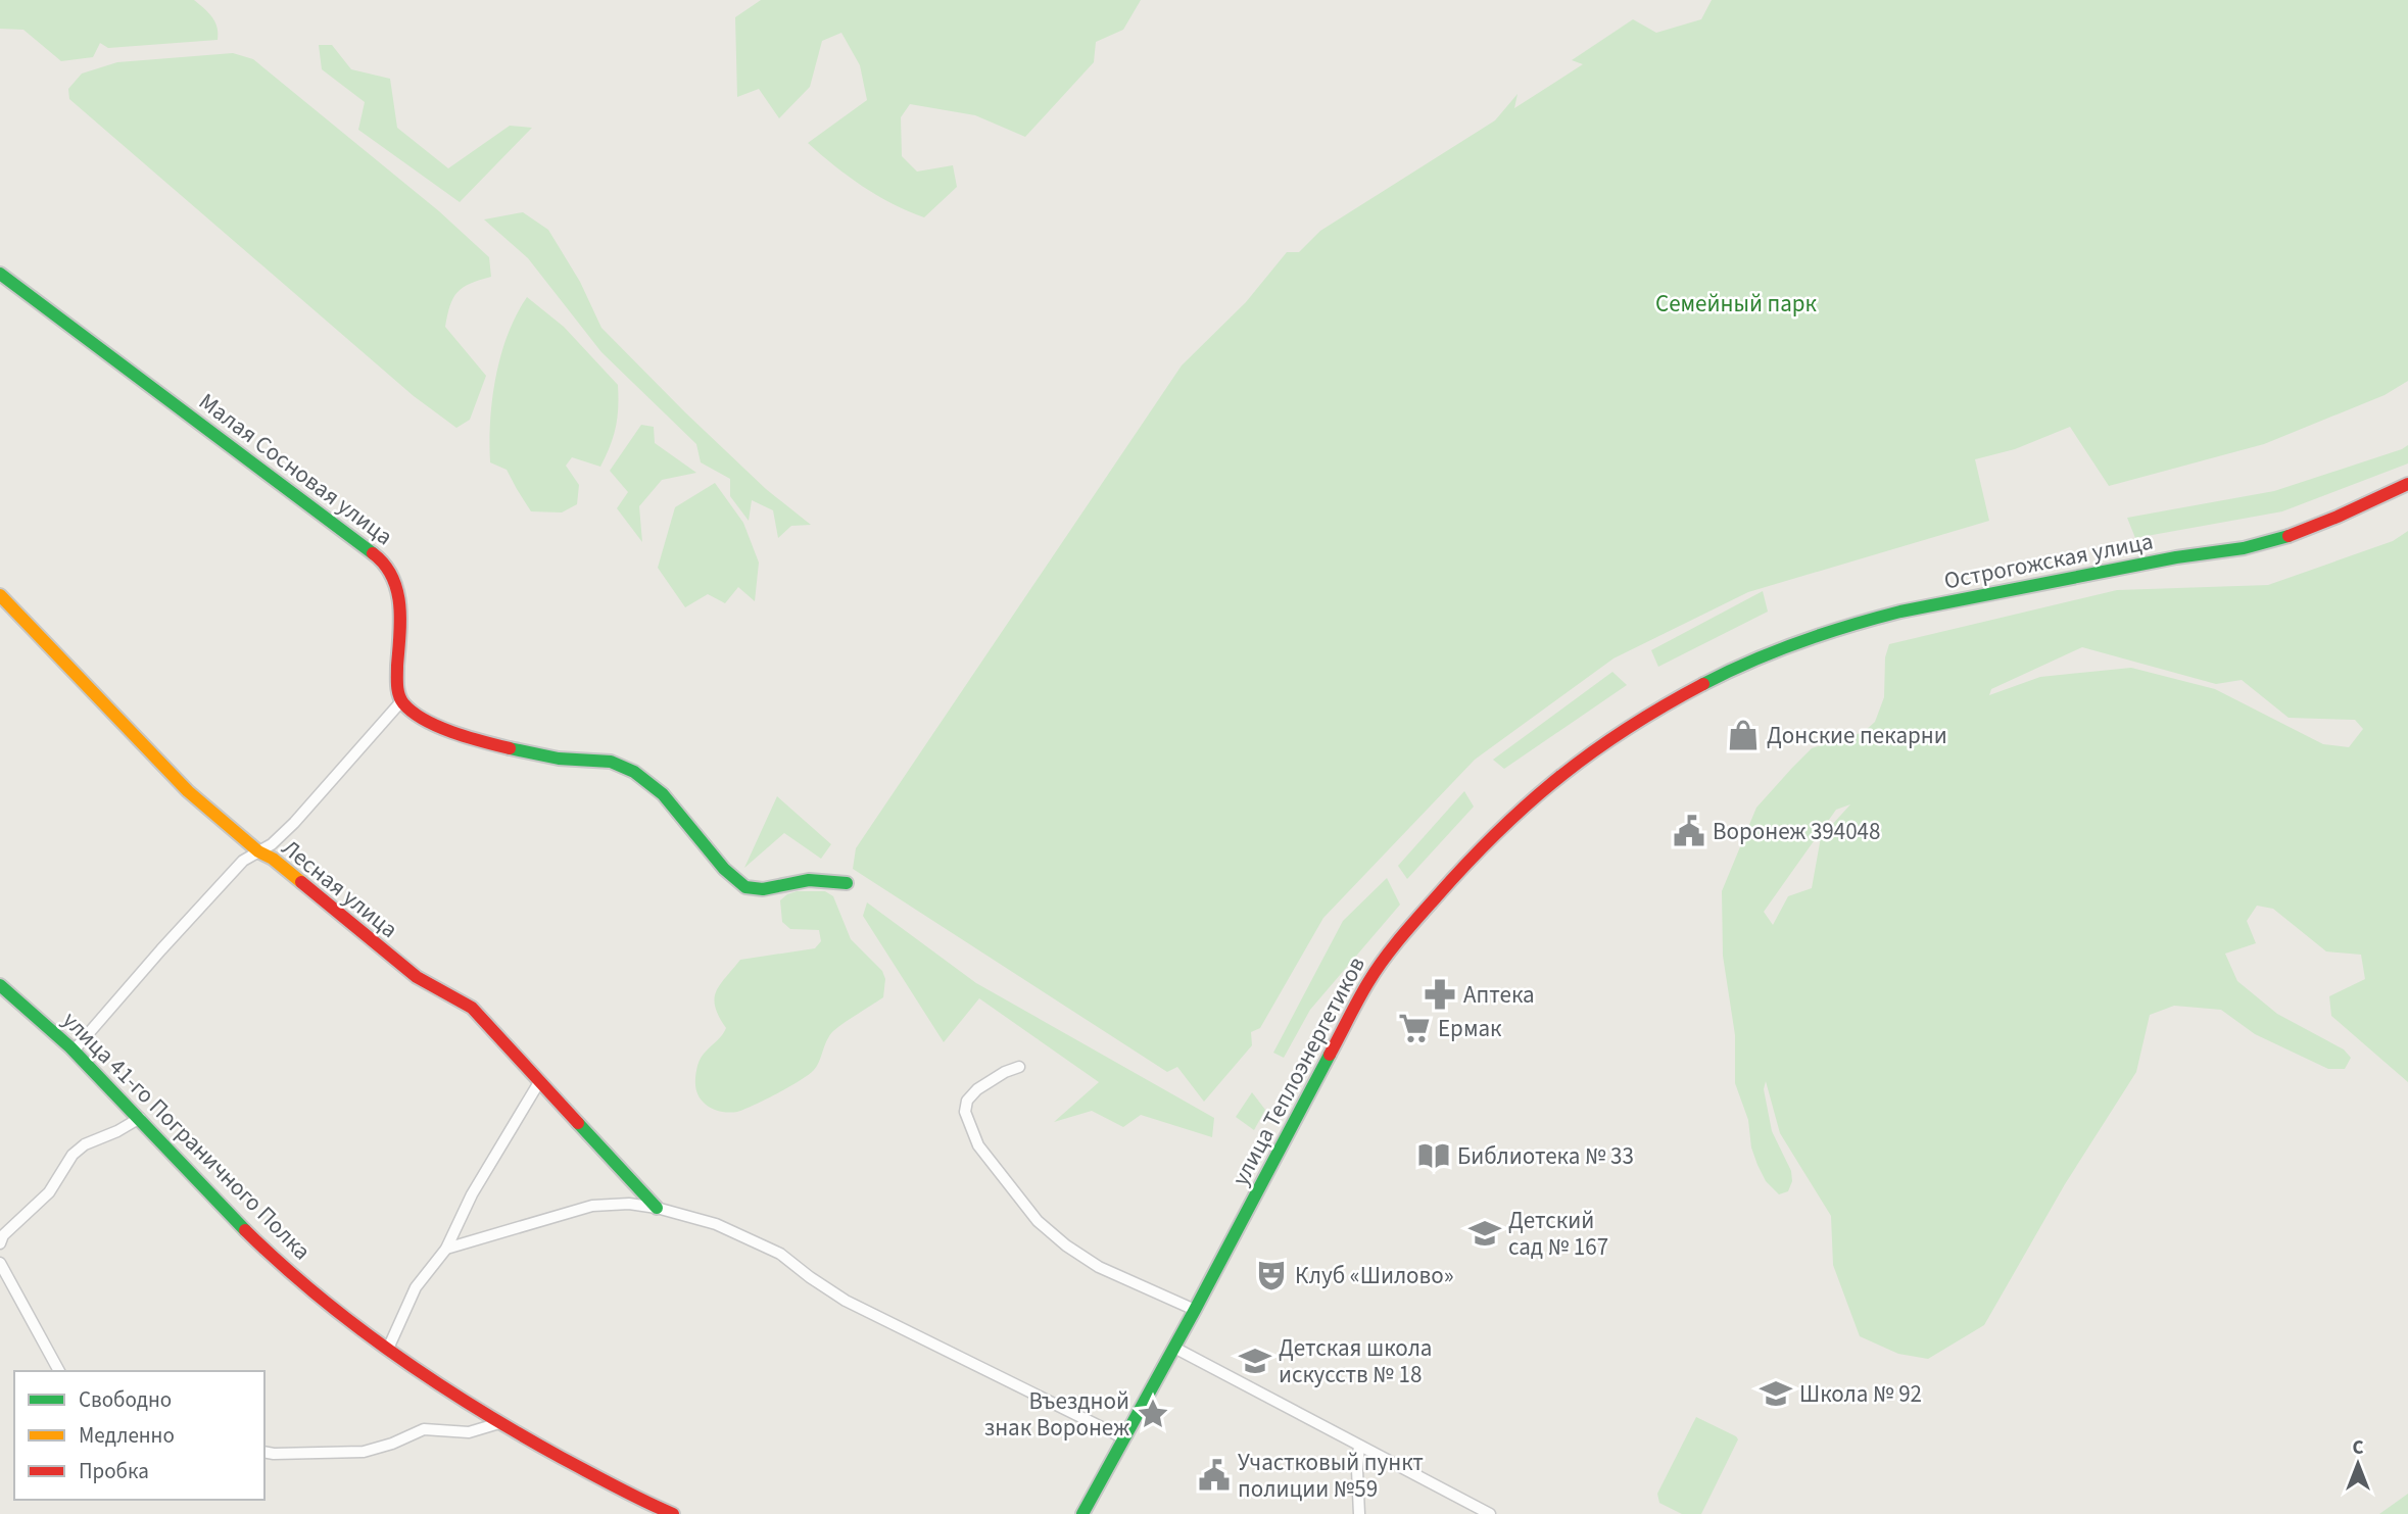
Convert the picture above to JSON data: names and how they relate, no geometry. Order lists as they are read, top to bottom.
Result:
{
  "streets": {
    "street": [
      "Малая Сосновая улица",
      "Острогожская улица",
      "Лесная улица",
      "улица Теплоэнергетиков",
      "улица 41-го Пограничного Полка"
    ]
  },
  "crossings": [
    ["Острогожская улица", "улица Теплоэнергетиков"]
  ],
  "parks": ["Семейный парк"],
  "places": {
    "shop": ["Донские пекарни"],
    "public building": ["Воронеж 394048", "Участковый пункт полиции №59"],
    "pharmacy": ["Аптека"],
    "supermarket": ["Ермак"],
    "library": ["Библиотека № 33"],
    "school or university": ["Детский сад № 167", "Детская школа искусств № 18", "Школа № 92"],
    "theatre": ["Клуб «Шилово»"],
    "place": ["Въездной знак Воронеж"]
  },
  "legend": ["Свободно", "Медленно", "Пробка"],
  "north": "top"
}
